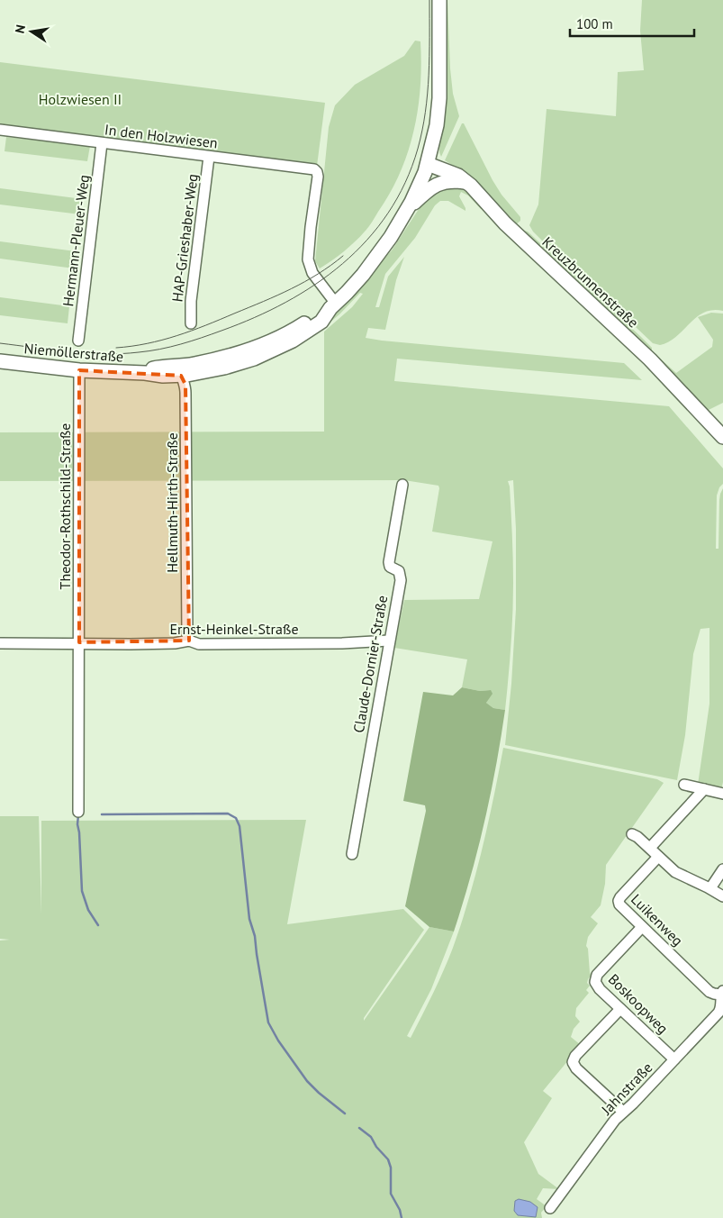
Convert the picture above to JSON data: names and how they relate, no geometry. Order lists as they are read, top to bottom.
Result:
{
  "streets": {
    "main road": ["Kreuzbrunnenstraße", "Niemöllerstraße"],
    "street": [
      "In den Holzwiesen",
      "HAP-Grieshaber-Weg",
      "Hermann-Pleuer-Weg",
      "Hellmuth-Hirth-Straße",
      "Theodor-Rothschild-Straße",
      "Ernst-Heinkel-Straße",
      "Claude-Dornier-Straße",
      "Luikenweg",
      "Boskoopweg",
      "Jahnstraße"
    ]
  },
  "crossings": [
    ["In den Holzwiesen", "HAP-Grieshaber-Weg"],
    ["In den Holzwiesen", "Hermann-Pleuer-Weg"],
    ["In den Holzwiesen", "Niemöllerstraße"],
    ["Kreuzbrunnenstraße", "Niemöllerstraße"],
    ["Niemöllerstraße", "Hellmuth-Hirth-Straße"],
    ["Niemöllerstraße", "Theodor-Rothschild-Straße"],
    ["Hellmuth-Hirth-Straße", "Ernst-Heinkel-Straße"],
    ["Theodor-Rothschild-Straße", "Ernst-Heinkel-Straße"],
    ["Ernst-Heinkel-Straße", "Claude-Dornier-Straße"],
    ["Luikenweg", "Boskoopweg"],
    ["Luikenweg", "Jahnstraße"],
    ["Boskoopweg", "Jahnstraße"]
  ],
  "parks": ["Holzwiesen II"],
  "scale_bar": "100 m",
  "north": "left"
}
